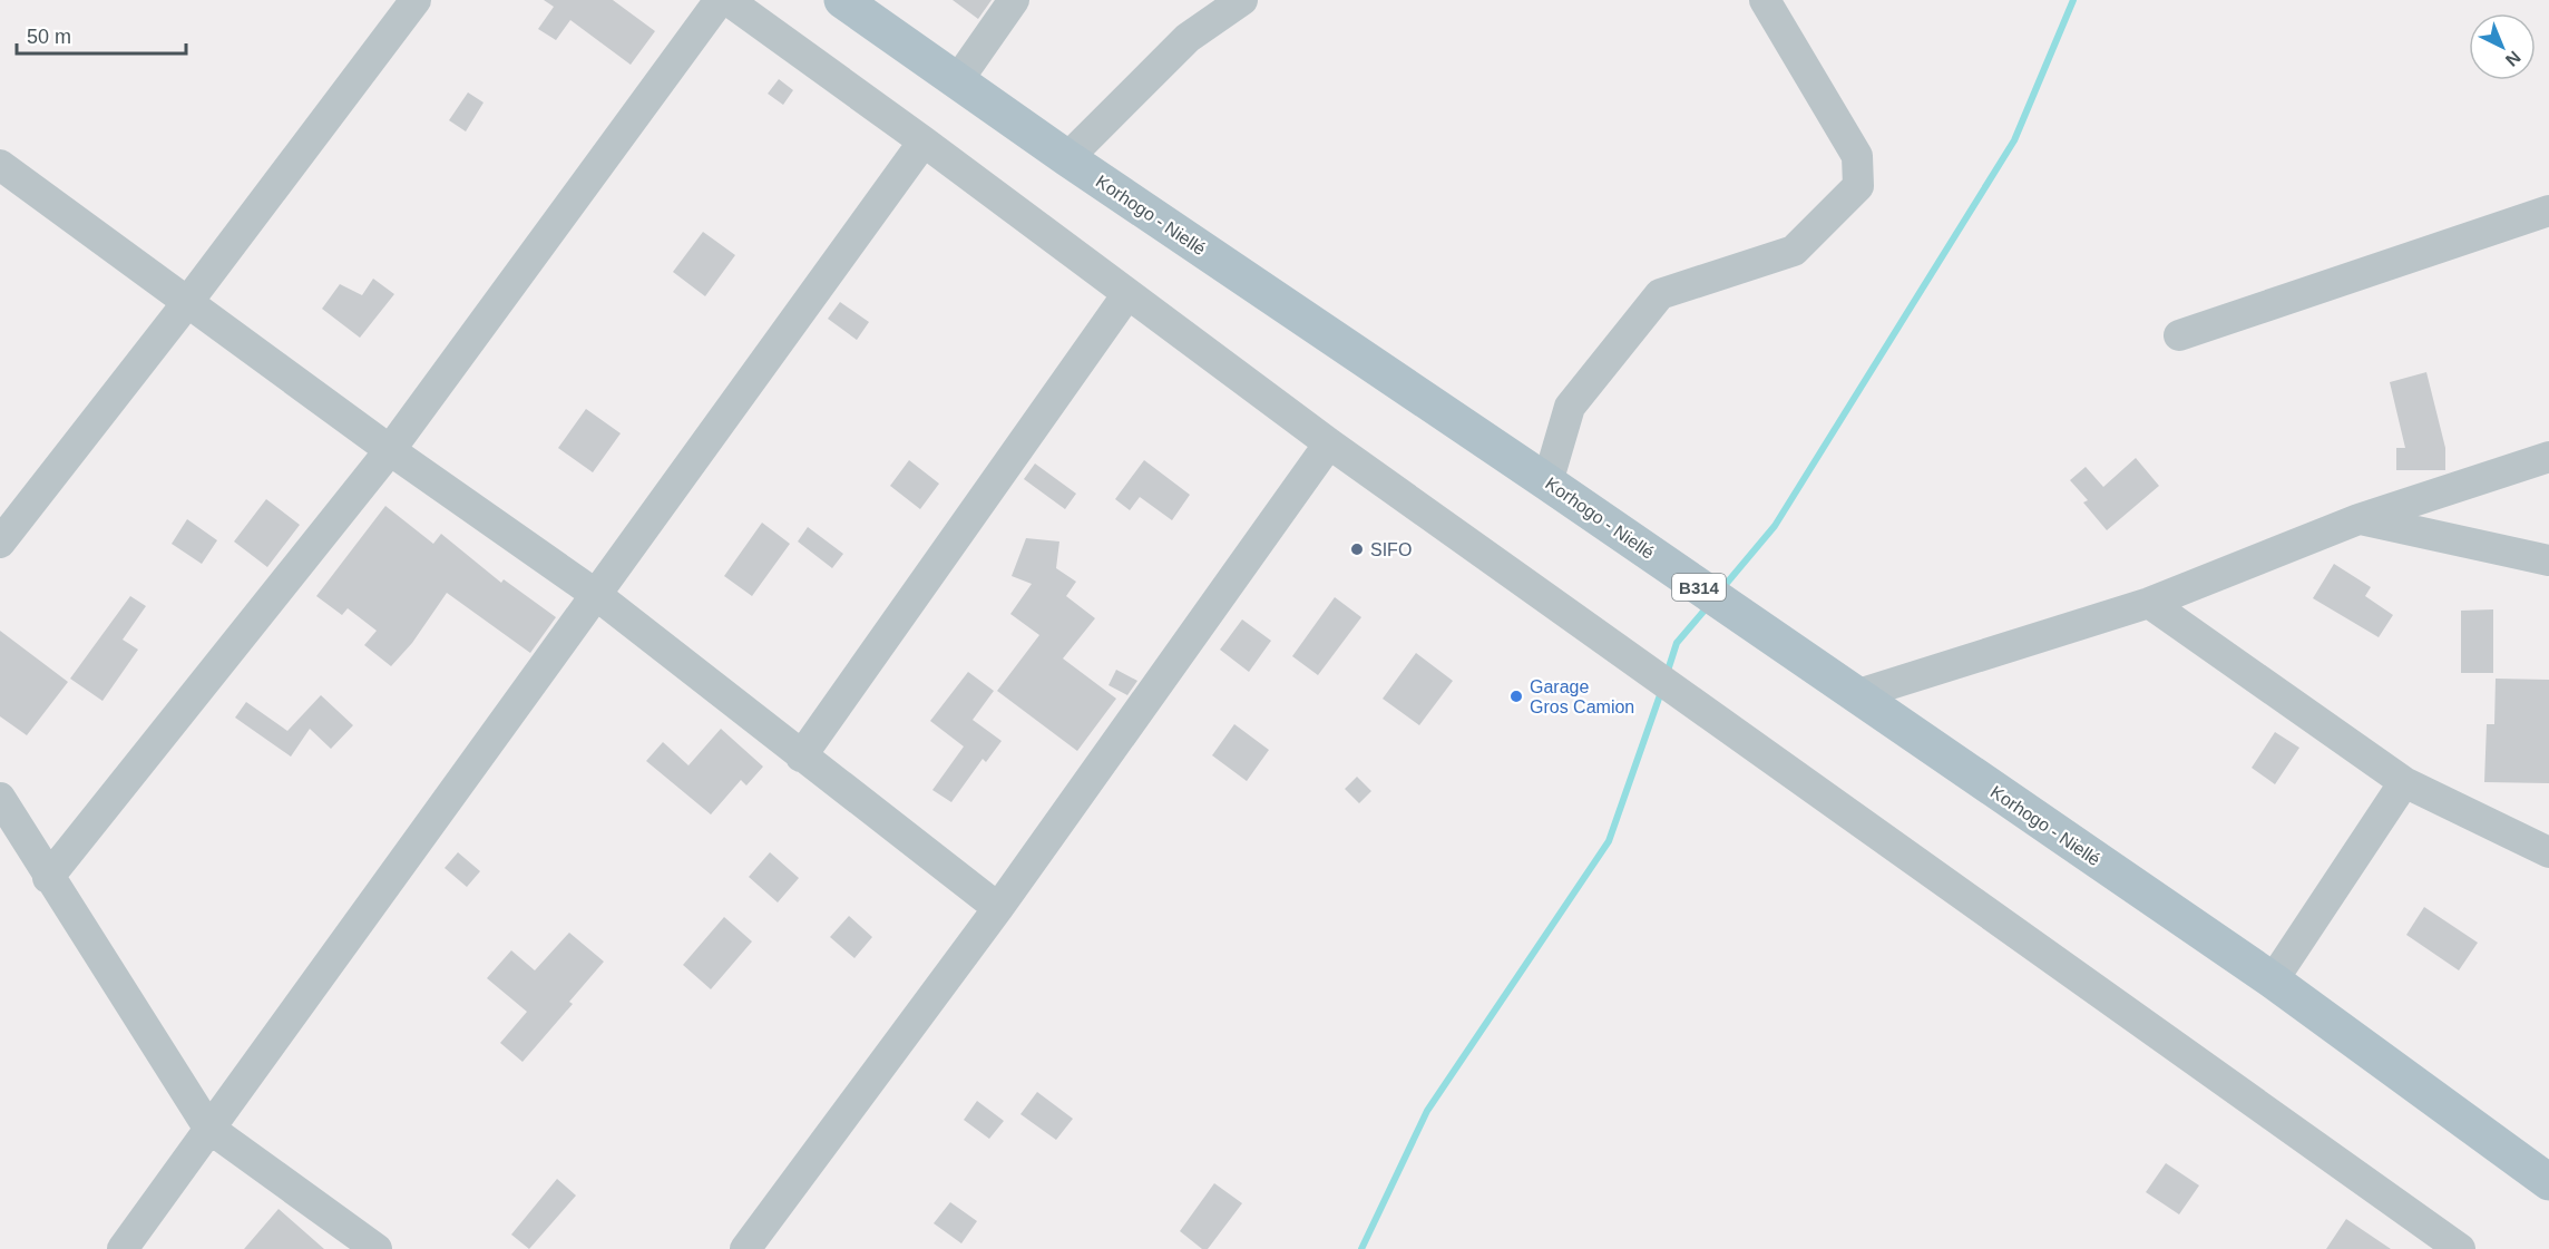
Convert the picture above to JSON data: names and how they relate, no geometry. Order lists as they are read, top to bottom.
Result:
{
  "streets": {
    "main road": ["Korhogo - Niellé", "B314"]
  },
  "places": ["SIFO", "Garage Gros Camion"],
  "scale_bar": "50 m",
  "north": "bottom right"
}
